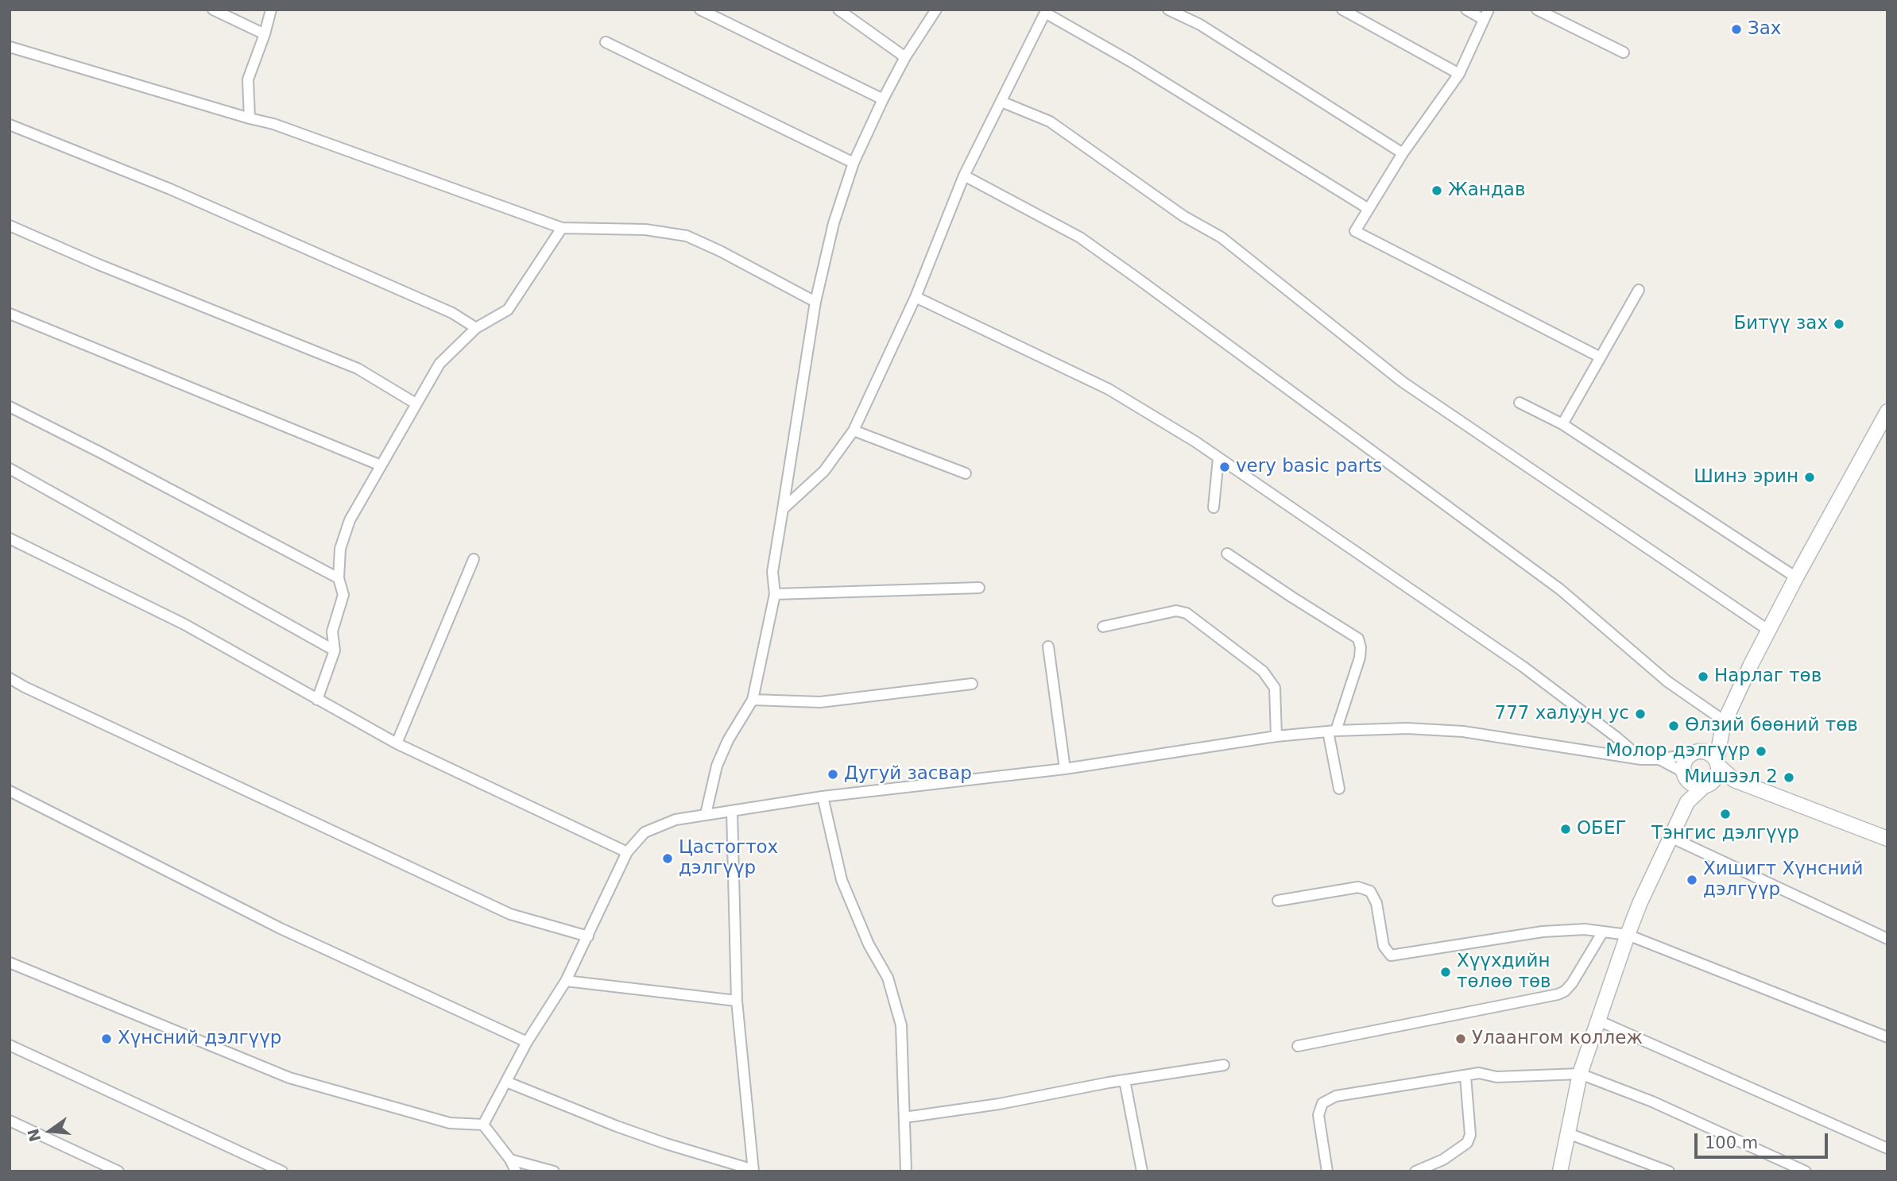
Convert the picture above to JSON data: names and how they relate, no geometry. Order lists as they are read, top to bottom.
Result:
{
  "places": [
    "Зах",
    "Жандав",
    "Битүү зах",
    "very basic parts",
    "Шинэ эрин",
    "Нарлаг төв",
    "777 халуун ус",
    "Өлзий бөөний төв",
    "Молор дэлгүүр",
    "Дугуй засвар",
    "Мишээл 2",
    "Тэнгис дэлгүүр",
    "ОБЕГ",
    "Цастогтох дэлгүүр",
    "Хишигт Хүнсний дэлгүүр",
    "Хүүхдийн төлөө төв",
    "Хүнсний дэлгүүр",
    "Улаангом коллеж"
  ],
  "scale_bar": "100 m",
  "north": "left"
}
